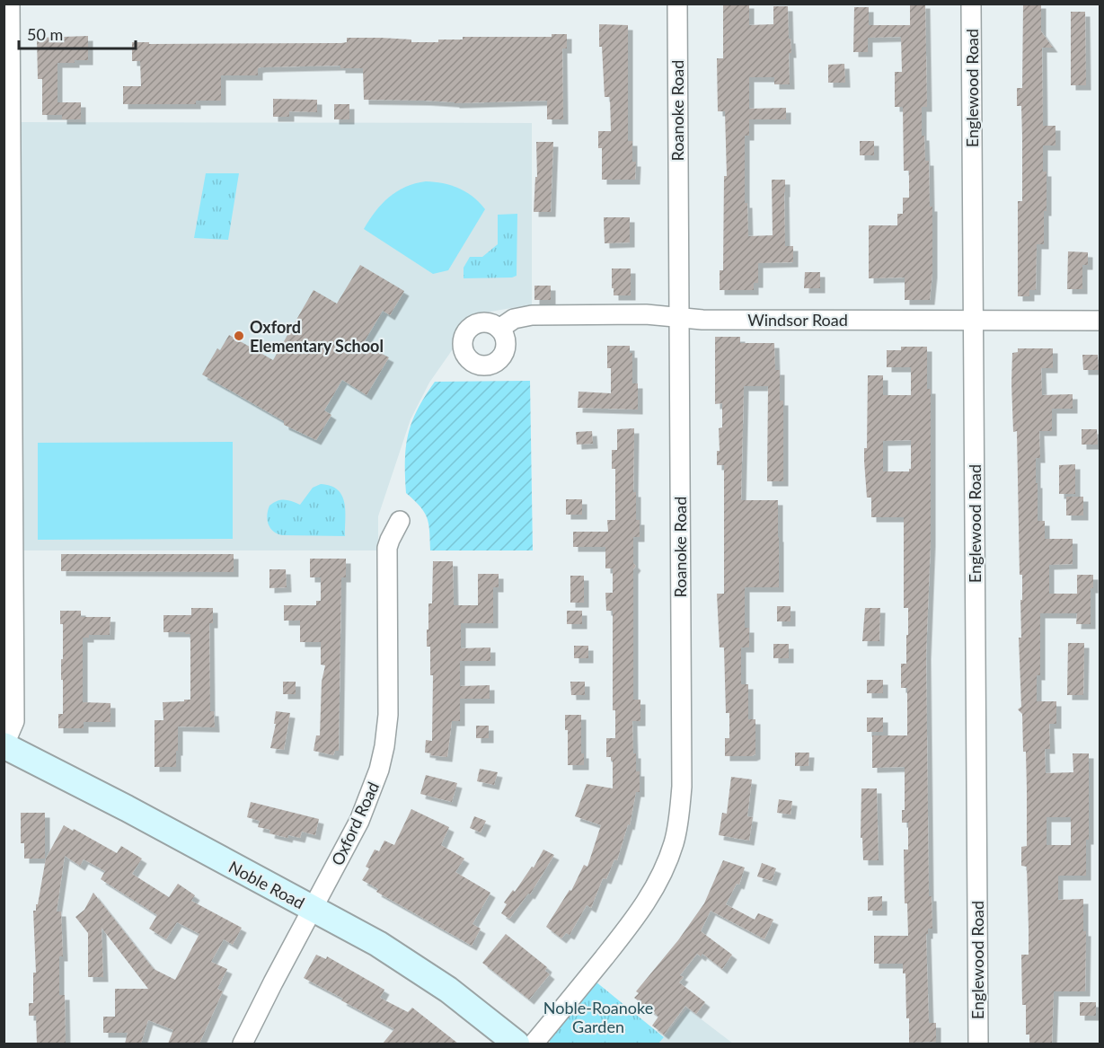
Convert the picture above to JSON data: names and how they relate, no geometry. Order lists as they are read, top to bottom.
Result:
{
  "streets": {
    "main road": ["Noble Road"],
    "street": [
      "Englewood Road",
      "Roanoke Road",
      "Windsor Road",
      "Oxford Road"
    ]
  },
  "crossings": [
    ["Englewood Road", "Windsor Road"],
    ["Roanoke Road", "Windsor Road"],
    ["Oxford Road", "Noble Road"]
  ],
  "parks": ["Noble-Roanoke Garden"],
  "places": ["Oxford Elementary School"],
  "scale_bar": "50 m"
}
